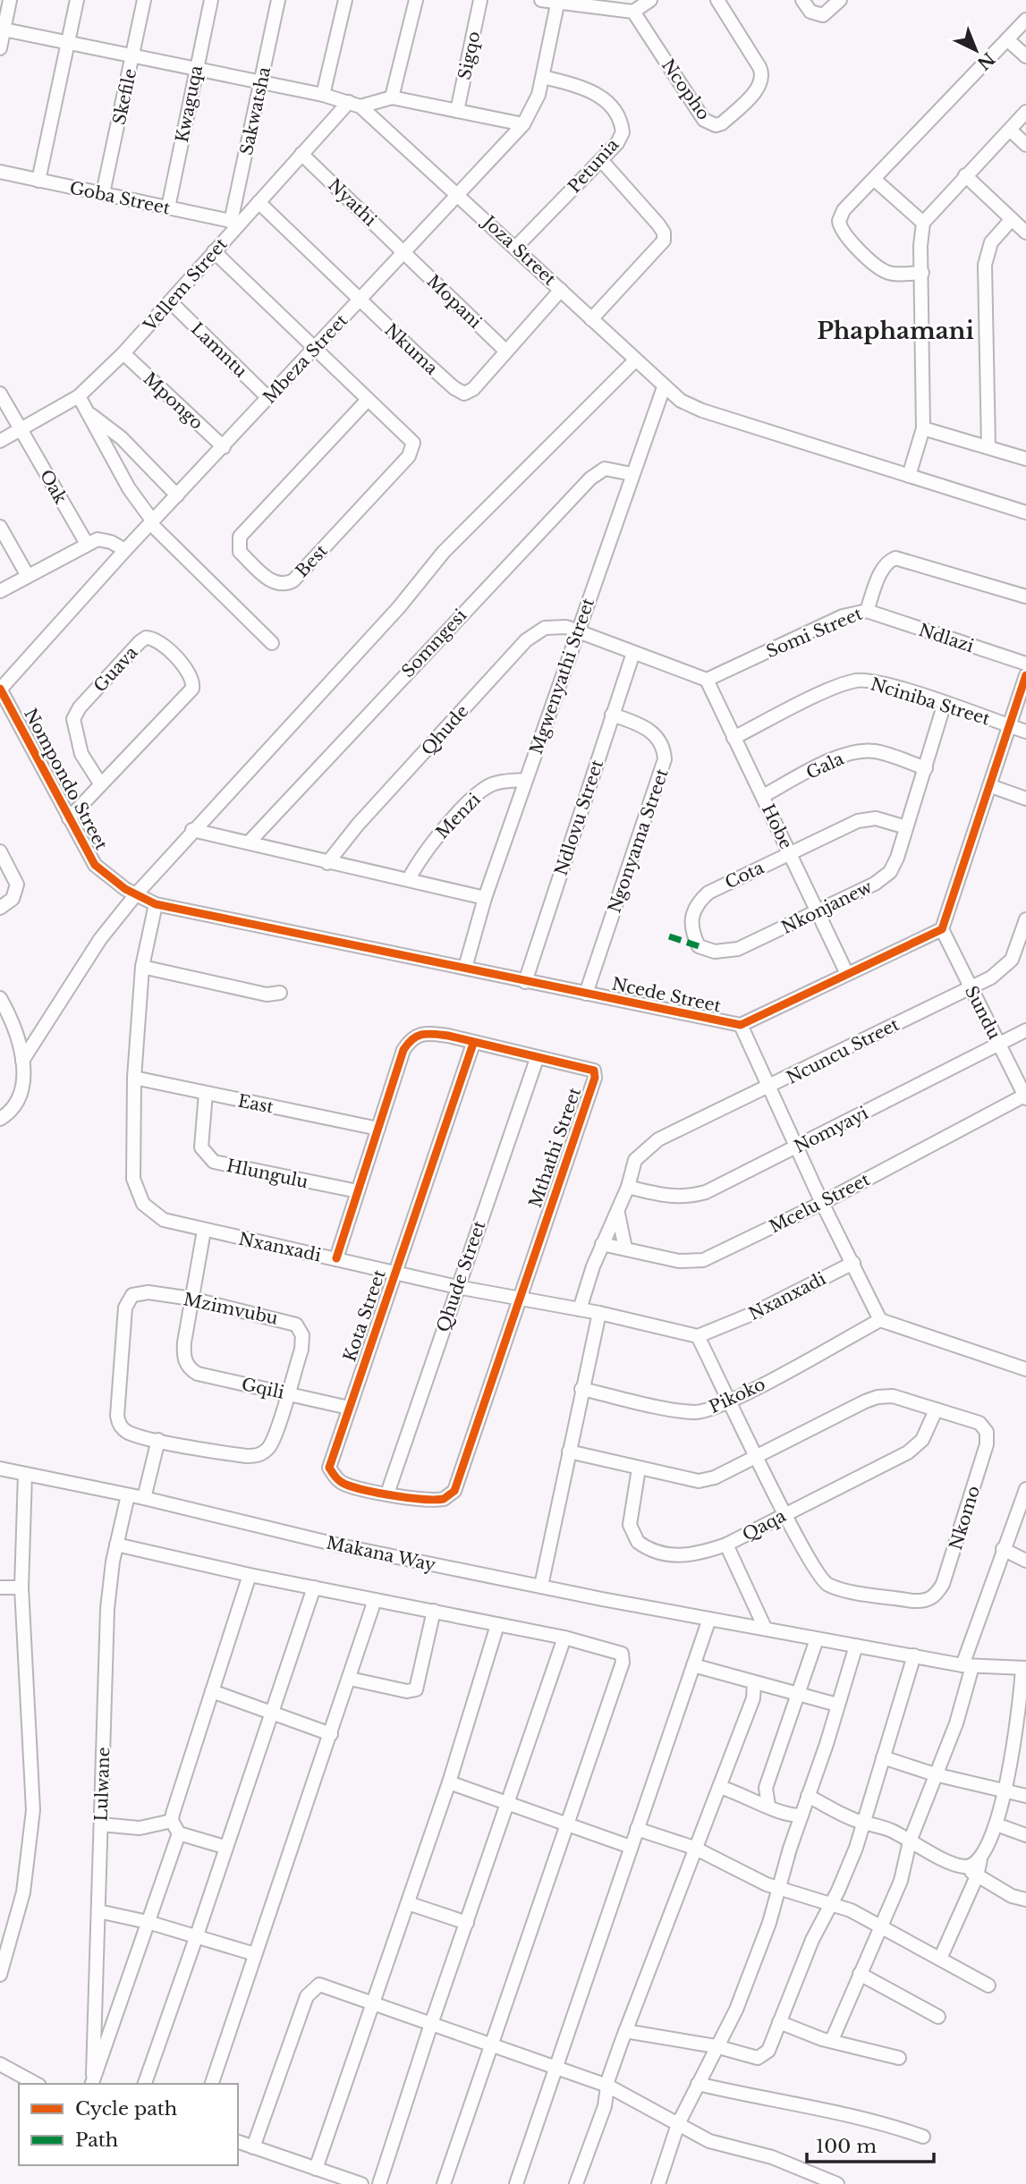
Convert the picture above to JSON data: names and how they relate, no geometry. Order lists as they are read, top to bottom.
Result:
{
  "streets": {
    "street": [
      "Sigqo",
      "Ncopho",
      "Skefile",
      "Kwaguqa",
      "Sakwatsha",
      "Petunia",
      "Goba Street",
      "Nyathi",
      "Joza Street",
      "Vellem Street",
      "Mopani",
      "Nkuma",
      "Lamntu",
      "Mbeza Street",
      "Mpongo",
      "Oak",
      "Best",
      "Somi Street",
      "Ndlazi",
      "Somngesi",
      "Guava",
      "Mgwenyathi Street",
      "Nciniba Street",
      "Qhude",
      "Gala",
      "Nompondo Street",
      "Menzi",
      "Ndlovu Street",
      "Hobe",
      "Ngonyama Street",
      "Cota",
      "Nkonjanew",
      "Ncede Street",
      "Sundu",
      "Ncuncu Street",
      "East",
      "Nomyayi",
      "Mthathi Street",
      "Hlungulu",
      "Mcelu Street",
      "Nxanxadi",
      "Qhude Street",
      "Mzimvubu",
      "Kota Street",
      "Gqili",
      "Pikoko",
      "Nkomo",
      "Qaqa",
      "Makana Way",
      "Lulwane"
    ]
  },
  "crossings": [
    ["Skefile", "Goba Street"],
    ["Skefile", "Joza Street"],
    ["Kwaguqa", "Goba Street"],
    ["Kwaguqa", "Joza Street"],
    ["Sakwatsha", "Goba Street"],
    ["Sakwatsha", "Joza Street"],
    ["Sakwatsha", "Vellem Street"],
    ["Petunia", "Joza Street"],
    ["Petunia", "Mbeza Street"],
    ["Goba Street", "Vellem Street"],
    ["Nyathi", "Vellem Street"],
    ["Nyathi", "Mopani"],
    ["Nyathi", "Mbeza Street"],
    ["Joza Street", "Vellem Street"],
    ["Joza Street", "Nkuma"],
    ["Joza Street", "Mbeza Street"],
    ["Joza Street", "Mgwenyathi Street"],
    ["Vellem Street", "Nkuma"],
    ["Vellem Street", "Lamntu"],
    ["Vellem Street", "Mpongo"],
    ["Vellem Street", "Oak"],
    ["Vellem Street", "Best"],
    ["Mopani", "Nkuma"],
    ["Mopani", "Mbeza Street"],
    ["Nkuma", "Mbeza Street"],
    ["Lamntu", "Mbeza Street"],
    ["Mbeza Street", "Mpongo"],
    ["Mbeza Street", "Best"],
    ["Mbeza Street", "Nompondo Street"],
    ["Somi Street", "Ndlazi"],
    ["Somi Street", "Hobe"],
    ["Somngesi", "Mgwenyathi Street"],
    ["Guava", "Nompondo Street"],
    ["Mgwenyathi Street", "Qhude"],
    ["Mgwenyathi Street", "Menzi"],
    ["Mgwenyathi Street", "Ncede Street"],
    ["Nciniba Street", "Hobe"],
    ["Nciniba Street", "Nkonjanew"],
    ["Gala", "Hobe"],
    ["Gala", "Nkonjanew"],
    ["Nompondo Street", "Ncede Street"],
    ["Ndlovu Street", "Ngonyama Street"],
    ["Ndlovu Street", "Ncede Street"],
    ["Hobe", "Cota"],
    ["Hobe", "Nkonjanew"],
    ["Hobe", "Ncede Street"],
    ["Ngonyama Street", "Ncede Street"],
    ["Cota", "Nkonjanew"],
    ["Ncede Street", "Sundu"],
    ["Ncede Street", "Nxanxadi"],
    ["Sundu", "Ncuncu Street"],
    ["Sundu", "Nomyayi"],
    ["Sundu", "Mcelu Street"],
    ["Ncuncu Street", "Nomyayi"],
    ["East", "Mthathi Street"],
    ["East", "Hlungulu"],
    ["East", "Nxanxadi"],
    ["Mthathi Street", "Hlungulu"],
    ["Mthathi Street", "Nxanxadi"],
    ["Mthathi Street", "Qhude Street"],
    ["Mthathi Street", "Kota Street"],
    ["Nxanxadi", "Qhude Street"],
    ["Nxanxadi", "Kota Street"],
    ["Nxanxadi", "Nkomo"],
    ["Qhude Street", "Kota Street"],
    ["Mzimvubu", "Gqili"],
    ["Kota Street", "Gqili"],
    ["Pikoko", "Nkomo"],
    ["Nkomo", "Qaqa"],
    ["Makana Way", "Lulwane"]
  ],
  "districts": ["Phaphamani"],
  "legend": ["Cycle path", "Path"],
  "scale_bar": "100 m",
  "north": "bottom right"
}
